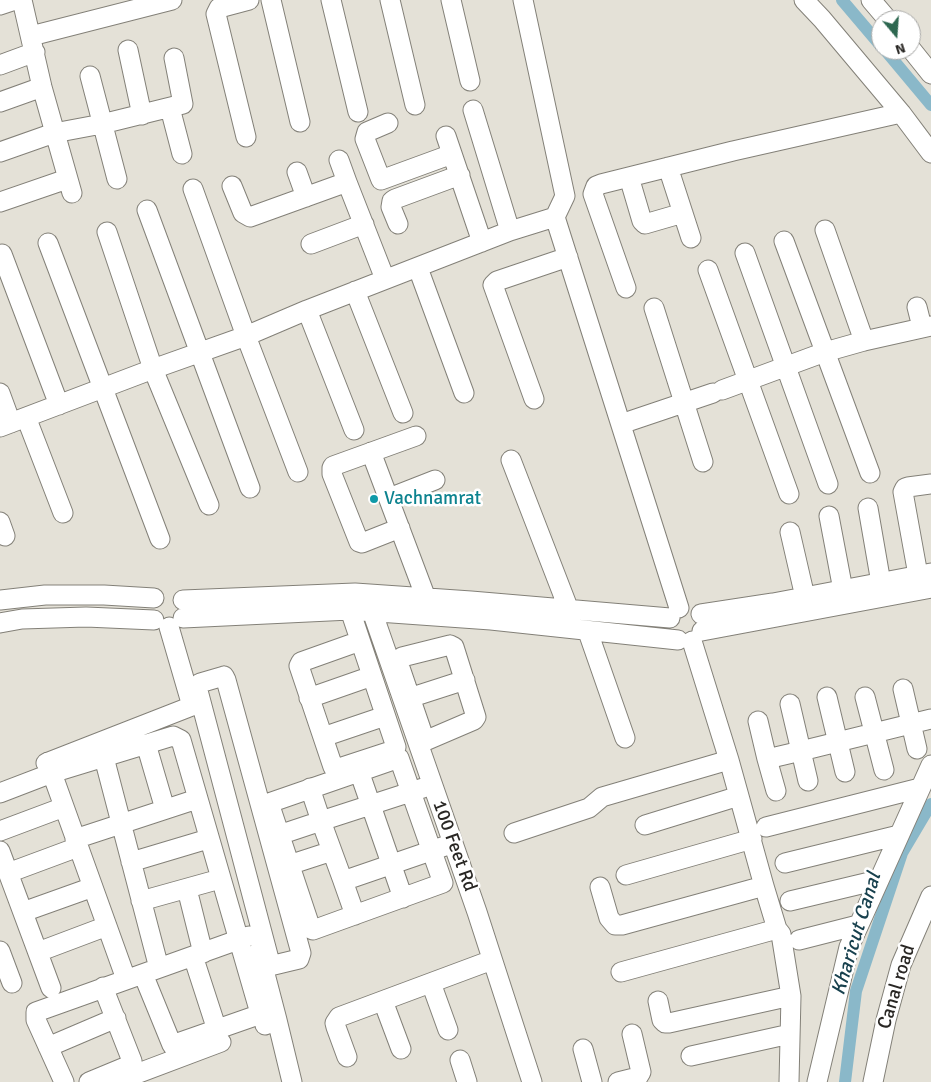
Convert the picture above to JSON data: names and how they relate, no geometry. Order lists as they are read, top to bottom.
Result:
{
  "streets": {
    "street": ["100 Feet Rd", "Canal road"]
  },
  "water": ["Kharicut Canal"],
  "places": ["Vachnamrat"],
  "north": "bottom"
}
